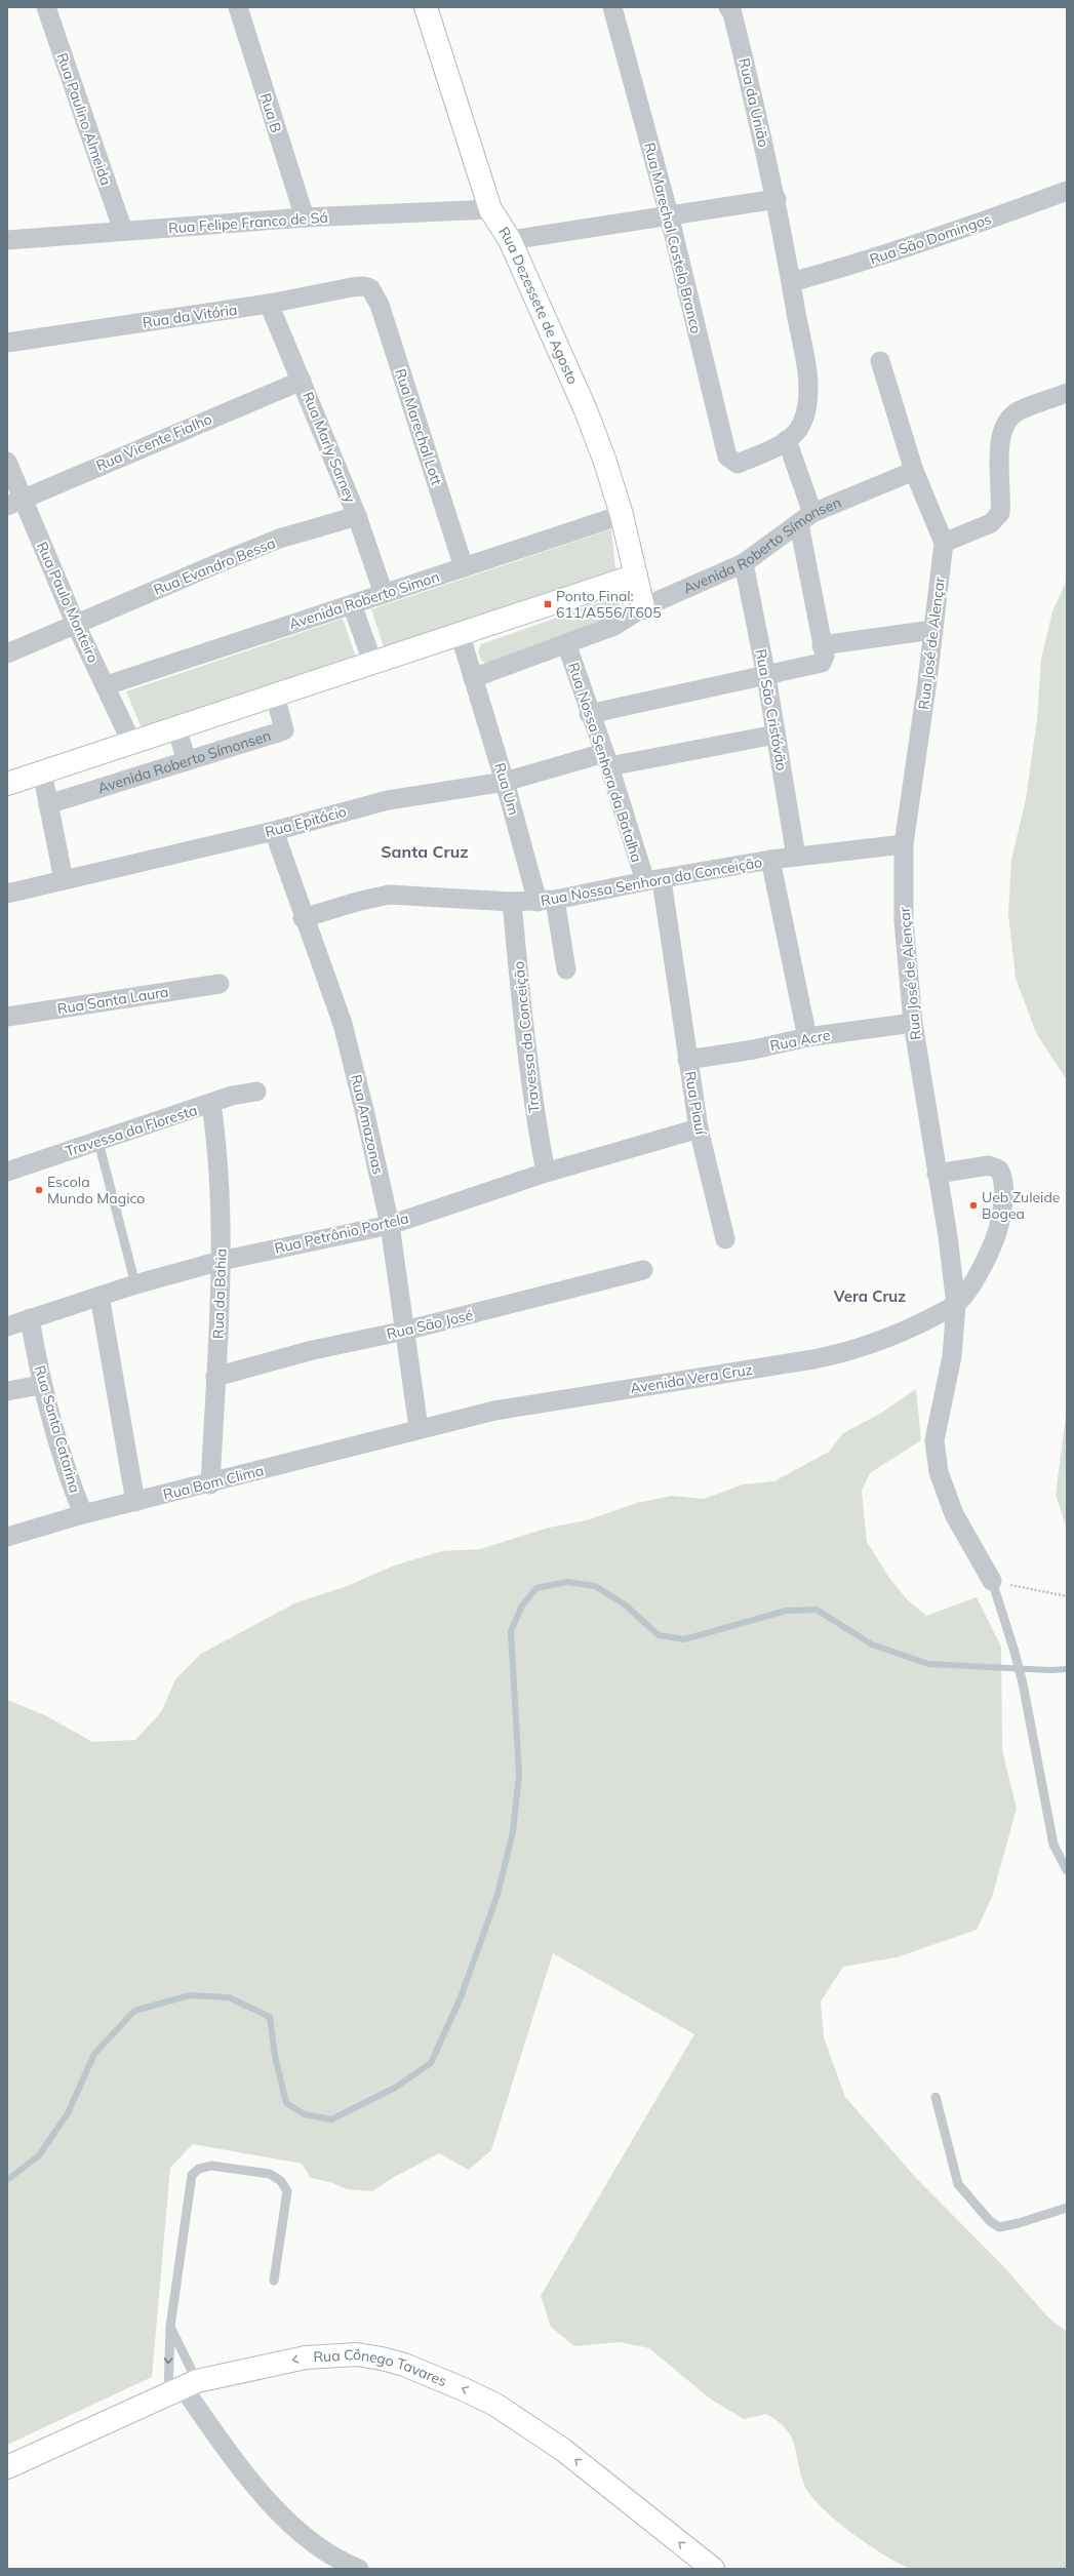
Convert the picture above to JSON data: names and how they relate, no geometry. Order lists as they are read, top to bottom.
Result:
{
  "streets": {
    "street": [
      "Rua da União",
      "Rua B",
      "Rua Paulino Almeida",
      "Rua Felipe Franco de Sá",
      "Rua Marechal Castelo Branco",
      "Rua São Domingos",
      "Rua Dezessete de Agosto",
      "Rua da Vitória",
      "Rua Marechal Lott",
      "Rua Vicente Fialho",
      "Rua Marly Sarney",
      "Avenida Roberto Símonsen",
      "Rua Evandro Bessa",
      "Avenida Roberto Simon",
      "Rua Paulo Monteiro",
      "Rua José de Alençar",
      "Rua São Cristóvão",
      "Rua Nossa Senhora da Batalha",
      "Rua Um",
      "Rua Epitácio",
      "Rua Nossa Senhora da Conceição",
      "Rua Santa Laura",
      "Travessa da Conceição",
      "Rua Acre",
      "Rua Piauí",
      "Rua Amazonas",
      "Travessa da Floresta",
      "Rua Petrônio Portela",
      "Rua da Bahia",
      "Rua São José",
      "Avenida Vera Cruz",
      "Rua Santa Catarina",
      "Rua Bom Clima",
      "Rua Cônego Tavares"
    ]
  },
  "crossings": [
    ["Rua B", "Rua Felipe Franco de Sá"],
    ["Rua Paulino Almeida", "Rua Felipe Franco de Sá"],
    ["Rua Felipe Franco de Sá", "Rua Dezessete de Agosto"],
    ["Rua Dezessete de Agosto", "Avenida Roberto Símonsen"],
    ["Rua Dezessete de Agosto", "Avenida Roberto Simon"],
    ["Rua da Vitória", "Rua Marechal Lott"],
    ["Rua da Vitória", "Rua Marly Sarney"],
    ["Rua Marechal Lott", "Avenida Roberto Simon"],
    ["Rua Vicente Fialho", "Rua Marly Sarney"],
    ["Rua Vicente Fialho", "Rua Paulo Monteiro"],
    ["Rua Marly Sarney", "Rua Evandro Bessa"],
    ["Rua Marly Sarney", "Avenida Roberto Simon"],
    ["Avenida Roberto Símonsen", "Rua José de Alençar"],
    ["Avenida Roberto Símonsen", "Rua São Cristóvão"],
    ["Avenida Roberto Símonsen", "Rua Nossa Senhora da Batalha"],
    ["Avenida Roberto Símonsen", "Rua Um"],
    ["Rua Evandro Bessa", "Rua Paulo Monteiro"],
    ["Avenida Roberto Simon", "Rua Paulo Monteiro"],
    ["Rua José de Alençar", "Rua Nossa Senhora da Conceição"],
    ["Rua José de Alençar", "Rua Acre"],
    ["Rua José de Alençar", "Avenida Vera Cruz"],
    ["Rua São Cristóvão", "Rua Epitácio"],
    ["Rua São Cristóvão", "Rua Nossa Senhora da Conceição"],
    ["Rua Nossa Senhora da Batalha", "Rua Epitácio"],
    ["Rua Nossa Senhora da Batalha", "Rua Nossa Senhora da Conceição"],
    ["Rua Nossa Senhora da Batalha", "Rua Acre"],
    ["Rua Nossa Senhora da Batalha", "Rua Piauí"],
    ["Rua Um", "Rua Epitácio"],
    ["Rua Um", "Rua Nossa Senhora da Conceição"],
    ["Rua Epitácio", "Rua Amazonas"],
    ["Rua Nossa Senhora da Conceição", "Travessa da Conceição"],
    ["Rua Nossa Senhora da Conceição", "Rua Amazonas"],
    ["Travessa da Conceição", "Rua Petrônio Portela"],
    ["Rua Acre", "Rua Piauí"],
    ["Rua Piauí", "Rua Petrônio Portela"],
    ["Rua Amazonas", "Rua Petrônio Portela"],
    ["Rua Amazonas", "Rua São José"],
    ["Rua Amazonas", "Avenida Vera Cruz"],
    ["Rua Amazonas", "Rua Bom Clima"],
    ["Travessa da Floresta", "Rua da Bahia"],
    ["Rua Petrônio Portela", "Rua da Bahia"],
    ["Rua Petrônio Portela", "Rua Santa Catarina"],
    ["Rua da Bahia", "Rua São José"],
    ["Rua da Bahia", "Rua Bom Clima"],
    ["Avenida Vera Cruz", "Rua Bom Clima"],
    ["Rua Santa Catarina", "Rua Bom Clima"]
  ],
  "one_way": ["Rua Cônego Tavares"],
  "districts": ["Santa Cruz", "Vera Cruz"],
  "places": {
    "transit": ["Ponto Final: 611/A556/T605"],
    "other": ["Escola Mundo Magico", "Ueb Zuleide Bogea"]
  }
}
